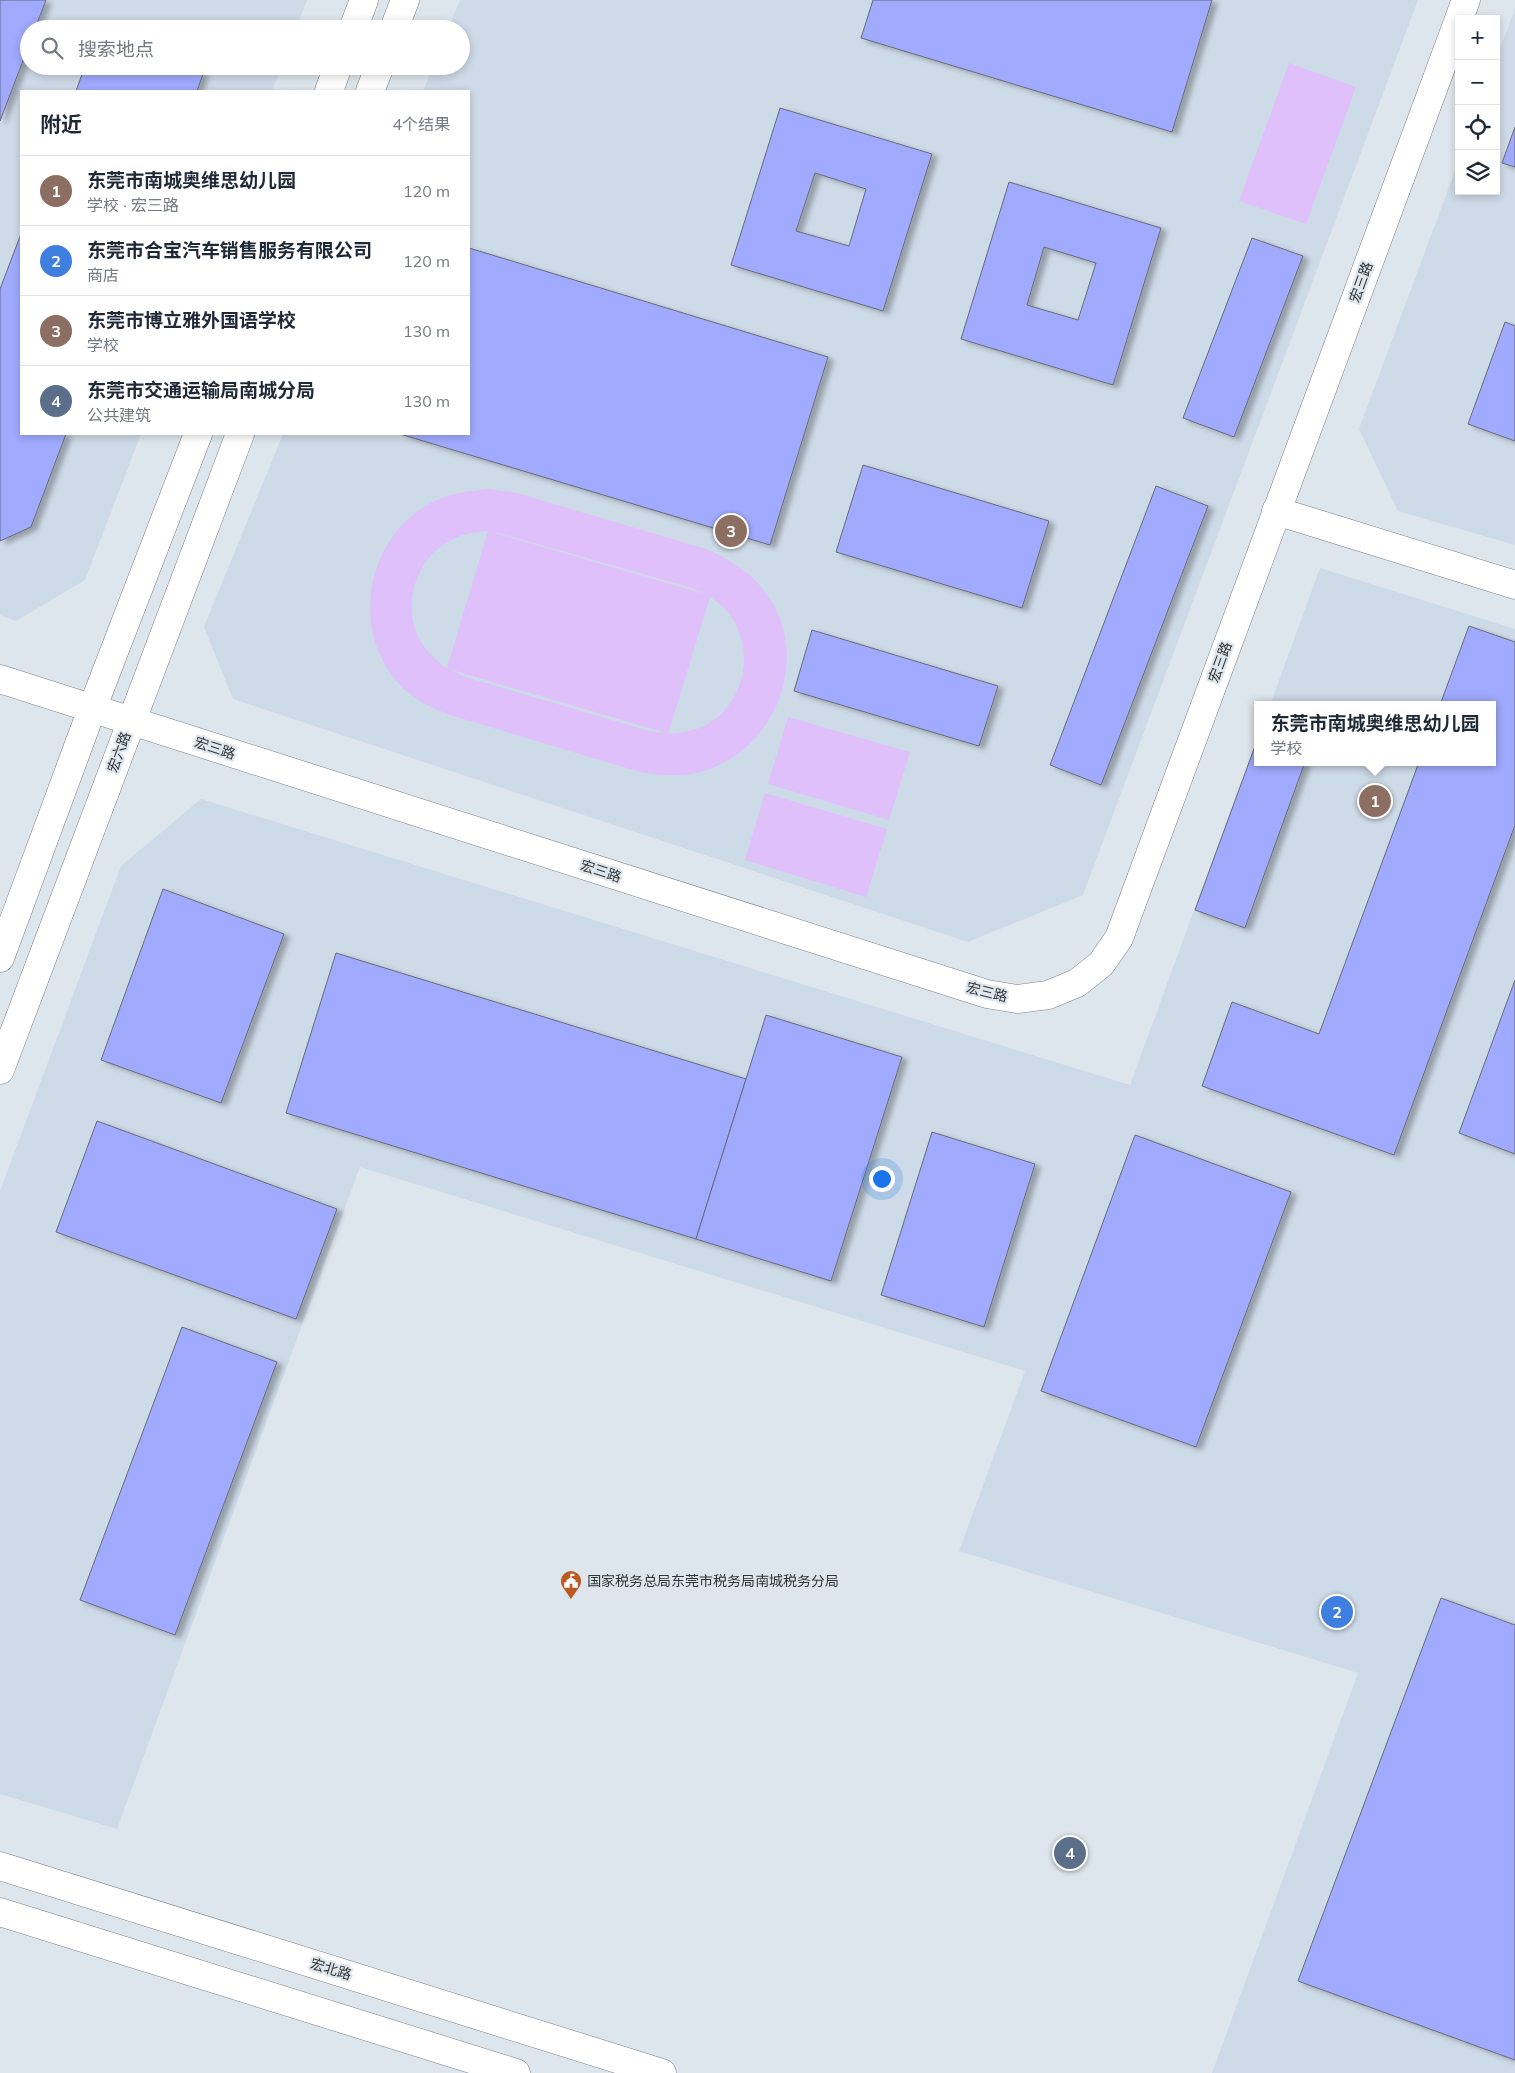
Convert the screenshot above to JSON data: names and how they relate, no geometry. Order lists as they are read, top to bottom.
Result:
{
  "streets": {
    "street": ["宏三路", "宏六路", "宏北路"]
  },
  "crossings": [
    ["宏三路", "宏六路"]
  ],
  "places": {
    "public building": ["国家税务总局东莞市税务局南城税务分局"]
  },
  "page": {
    "map_buttons": ["+", "−"],
    "search": "搜索地点",
    "heading": ["附近", "4个结果"],
    "list": [
      {
        "mark": "1",
        "name": "东莞市南城奥维思幼儿园",
        "note": "学校 · 宏三路",
        "value": "120 m"
      },
      {
        "mark": "2",
        "name": "东莞市合宝汽车销售服务有限公司",
        "note": "商店",
        "value": "120 m"
      },
      {
        "mark": "3",
        "name": "东莞市博立雅外国语学校",
        "note": "学校",
        "value": "130 m"
      },
      {
        "mark": "4",
        "name": "东莞市交通运输局南城分局",
        "note": "公共建筑",
        "value": "130 m"
      }
    ],
    "pins": [
      "3",
      "1",
      "2",
      "4"
    ],
    "popup": ["东莞市南城奥维思幼儿园", "学校"]
  }
}
